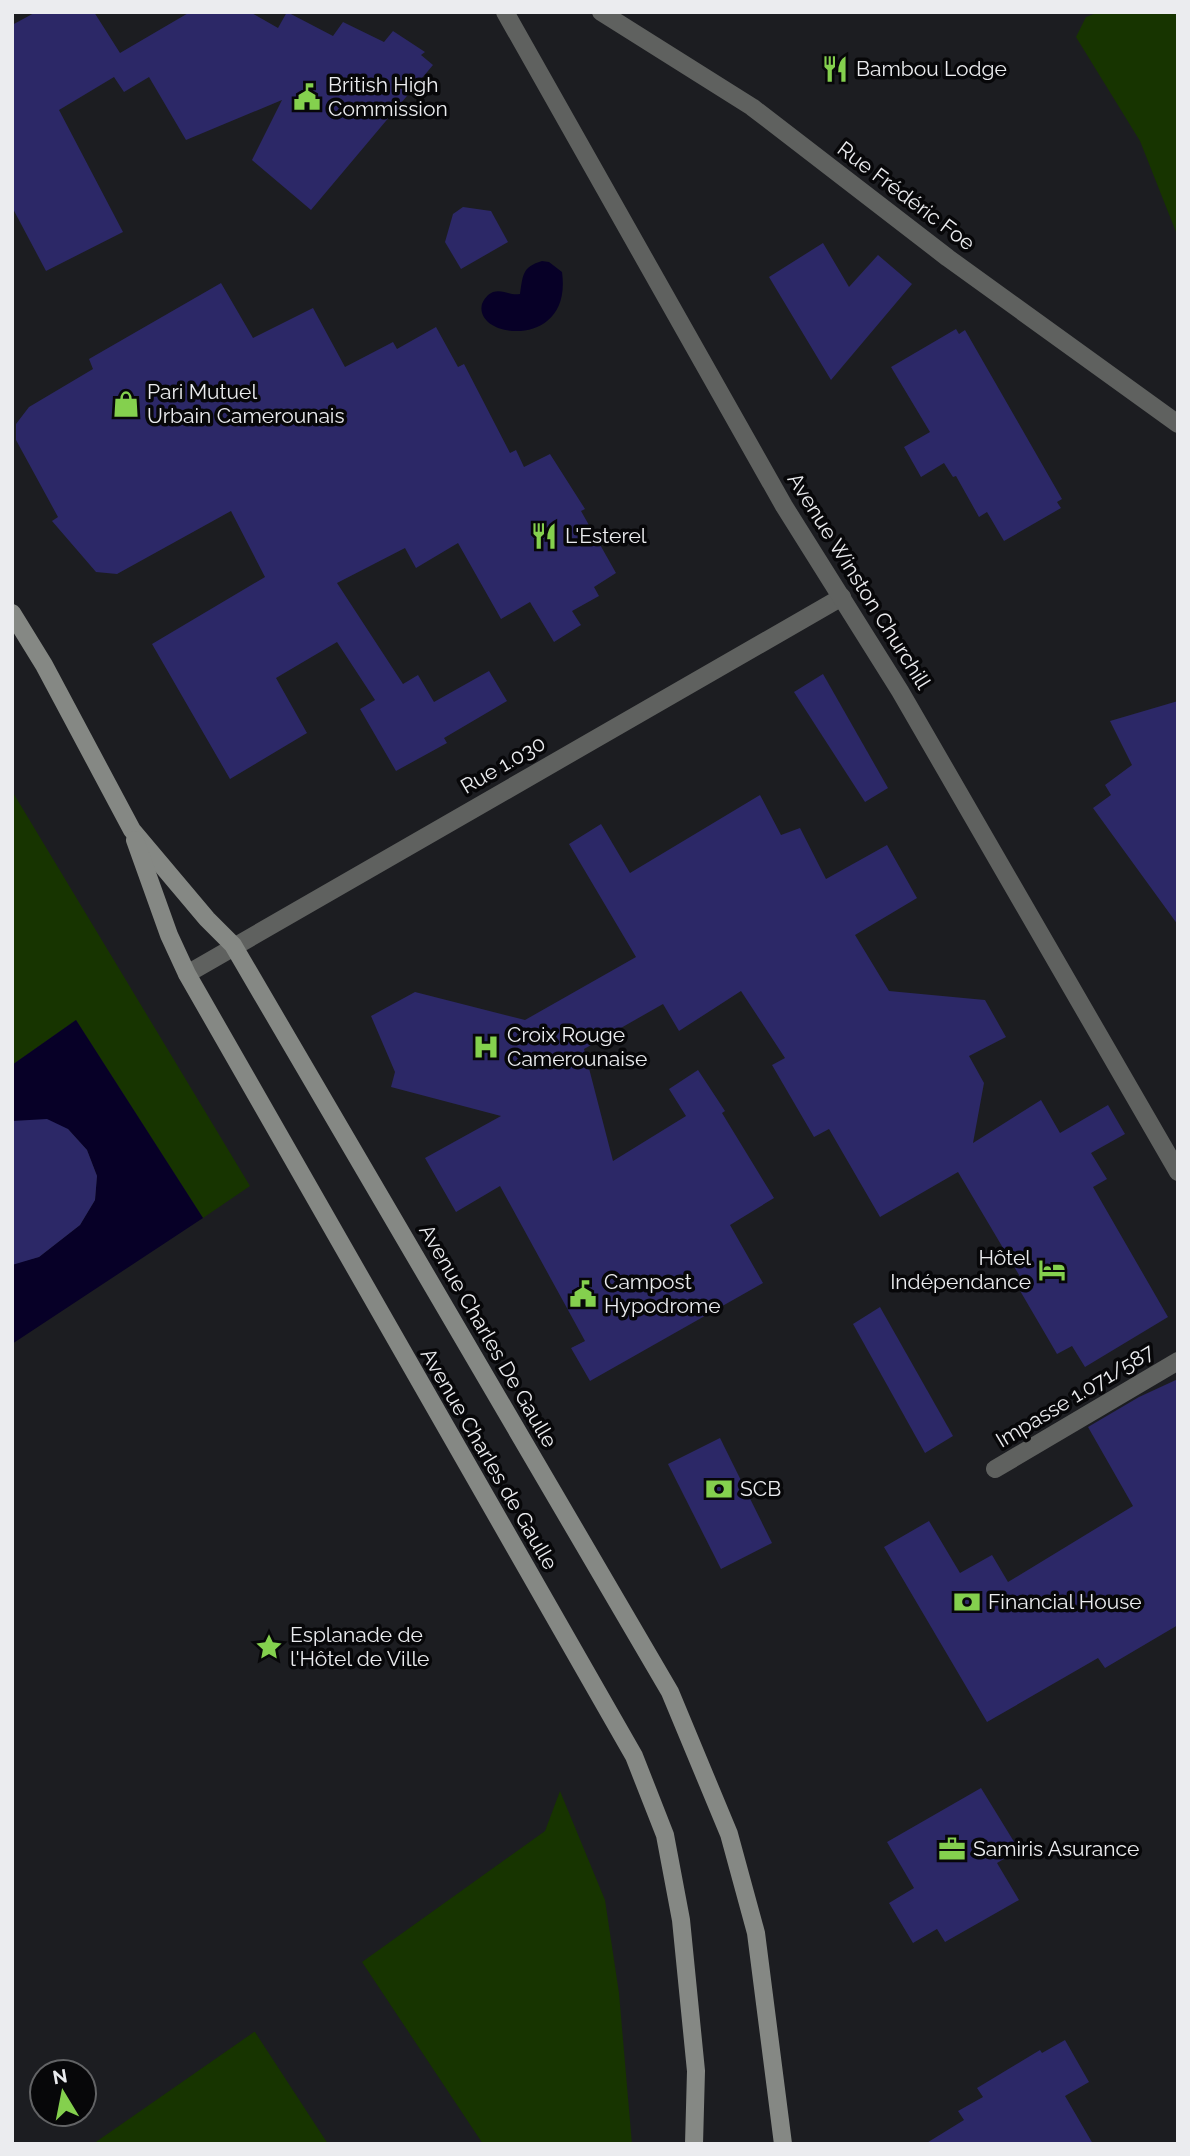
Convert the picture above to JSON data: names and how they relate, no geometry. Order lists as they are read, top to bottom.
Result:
{
  "streets": {
    "main road": ["Avenue Charles De Gaulle", "Avenue Charles de Gaulle"],
    "street": [
      "Rue Frédéric Foe",
      "Avenue Winston Churchill",
      "Rue 1.030",
      "Impasse 1.071/587"
    ]
  },
  "crossings": [
    ["Avenue Winston Churchill", "Rue 1.030"],
    ["Rue 1.030", "Avenue Charles De Gaulle"],
    ["Rue 1.030", "Avenue Charles de Gaulle"],
    ["Avenue Charles De Gaulle", "Avenue Charles de Gaulle"]
  ],
  "places": {
    "restaurant": ["Bambou Lodge", "L'Esterel"],
    "public building": ["British High Commission", "Campost Hypodrome"],
    "shop": ["Pari Mutuel Urbain Camerounais"],
    "hospital": ["Croix Rouge Camerounaise"],
    "hotel": ["Hôtel Indépendance"],
    "bank": ["SCB", "Financial House"],
    "place": ["Esplanade de l'Hôtel de Ville"],
    "office": ["Samiris Asurance"]
  },
  "north": "top"
}
